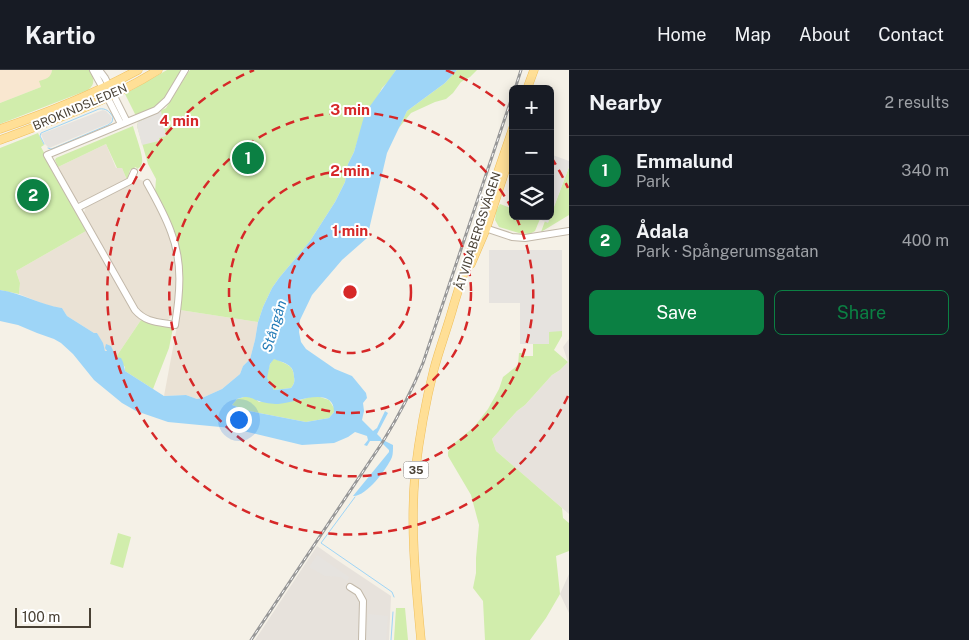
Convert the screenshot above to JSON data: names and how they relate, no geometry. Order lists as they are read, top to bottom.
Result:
{
  "streets": {
    "main road": ["BROKINDSLEDEN", "ÅTVIDABERGSVÄGEN", "35"]
  },
  "water": ["Stångån"],
  "scale_bar": "100 m",
  "page": {
    "header": "Kartio",
    "nav": [
      "Home",
      "Map",
      "About",
      "Contact"
    ],
    "heading": ["Nearby", "2 results"],
    "map_buttons": ["+", "−"],
    "list": [
      {
        "mark": "1",
        "name": "Emmalund",
        "note": "Park",
        "value": "340 m"
      },
      {
        "mark": "2",
        "name": "Ådala",
        "note": "Park · Spångerumsgatan",
        "value": "400 m"
      }
    ],
    "pins": ["1", "2"],
    "buttons": ["Save", "Share"],
    "scale": "100 m"
  },
  "rings": [
    "3 min",
    "4 min",
    "2 min",
    "1 min"
  ]
}
